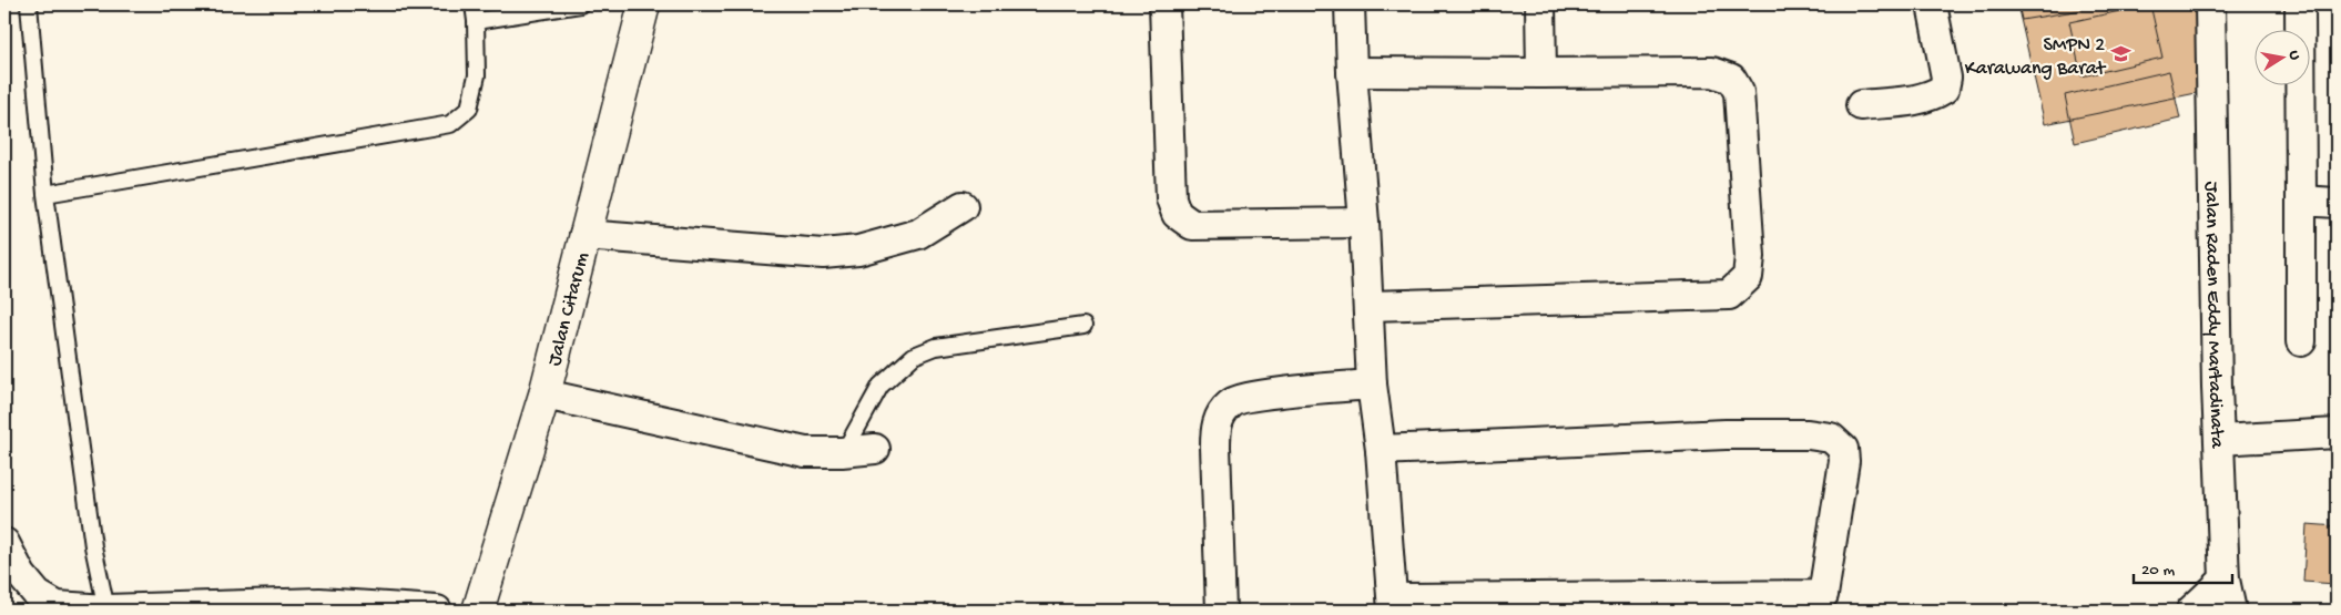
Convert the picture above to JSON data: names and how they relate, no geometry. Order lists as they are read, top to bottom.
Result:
{
  "streets": {
    "street": ["Jalan Citarum", "Jalan Raden Eddy Martadinata"]
  },
  "places": {
    "school or university": ["SMPN 2 Karawang Barat"]
  },
  "scale_bar": "20 m",
  "north": "right"
}
